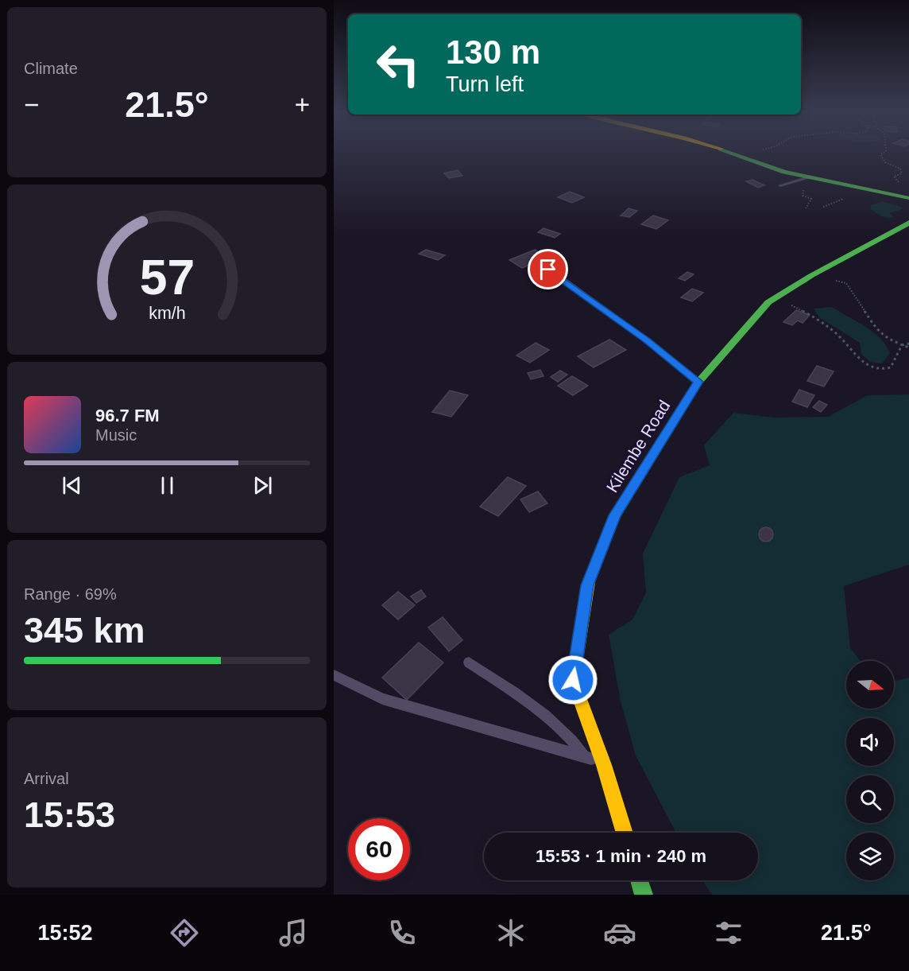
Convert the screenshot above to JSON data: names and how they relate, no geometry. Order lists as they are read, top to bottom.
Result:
{
  "streets": {
    "main road": ["Kilembe Road"]
  },
  "north": "right",
  "page": {
    "tile": [
      "Climate",
      ["Range · 69%", "345 km"],
      ["Arrival", "15:53"]
    ],
    "turn": ["130 m", "Turn left"],
    "heat": ["−", "21.5°", "+"],
    "song": ["96.7 FM", "Music"],
    "limit": "60",
    "trip": "15:53 · 1 min · 240 m",
    "tabs": ["15:52", "21.5°"],
    "gauge": ["57", "km/h"]
  }
}
